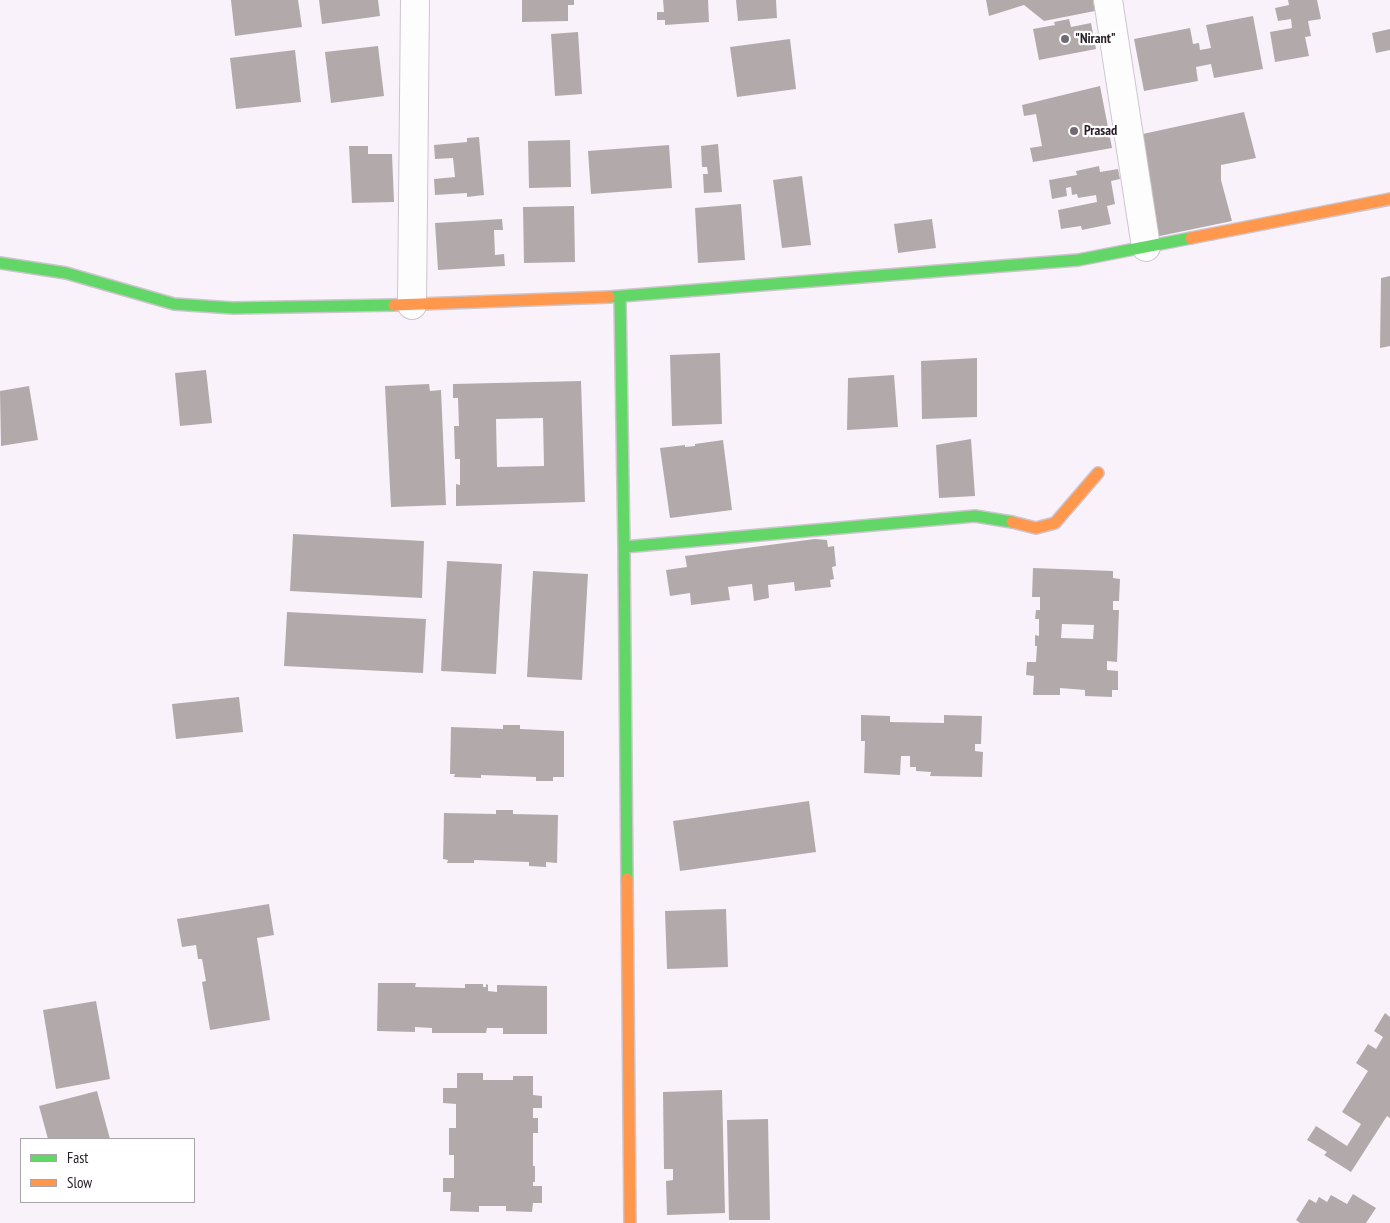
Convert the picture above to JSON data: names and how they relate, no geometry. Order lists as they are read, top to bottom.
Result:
{
  "places": ["\"Nirant\"", "Prasad"],
  "legend": ["Fast", "Slow"]
}
